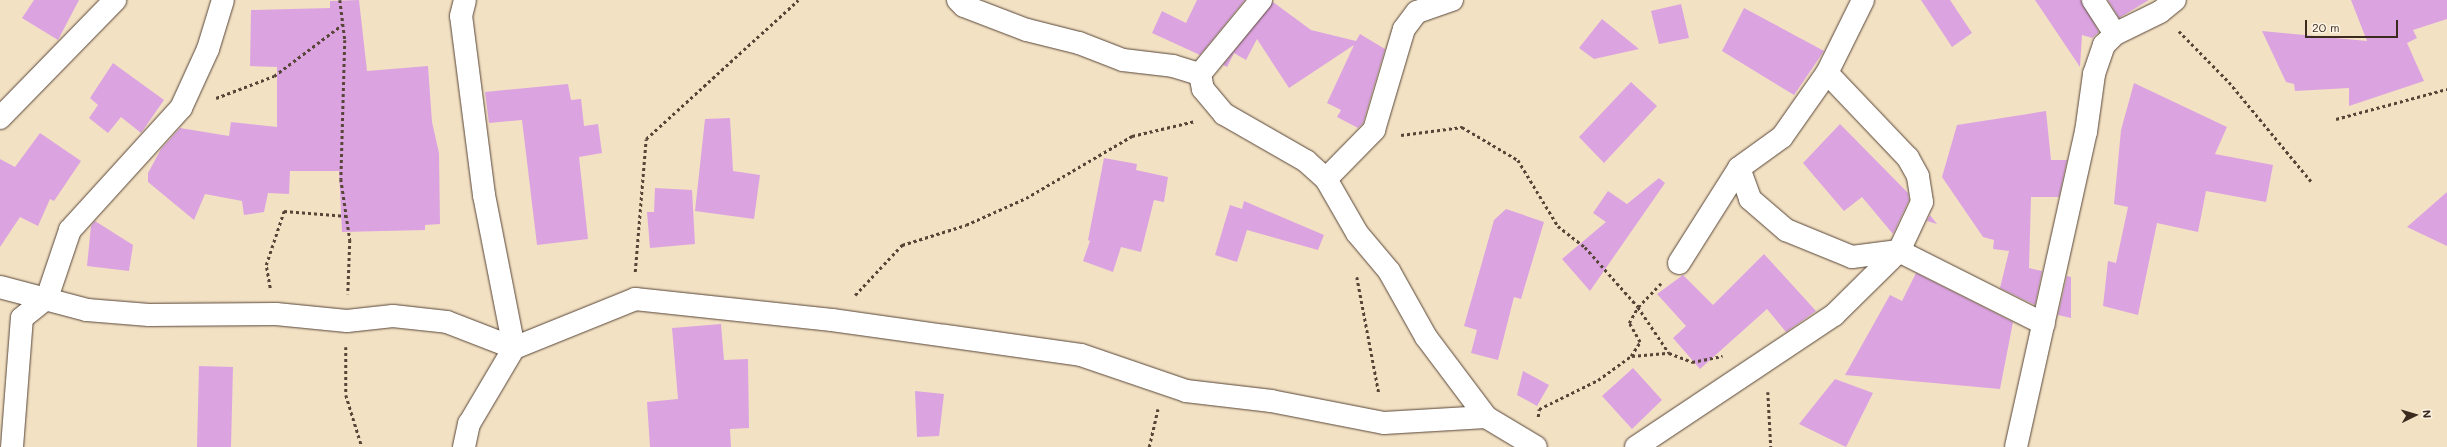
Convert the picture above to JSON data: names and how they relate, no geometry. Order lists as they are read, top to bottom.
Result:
{
  "scale_bar": "20 m",
  "north": "right"
}
